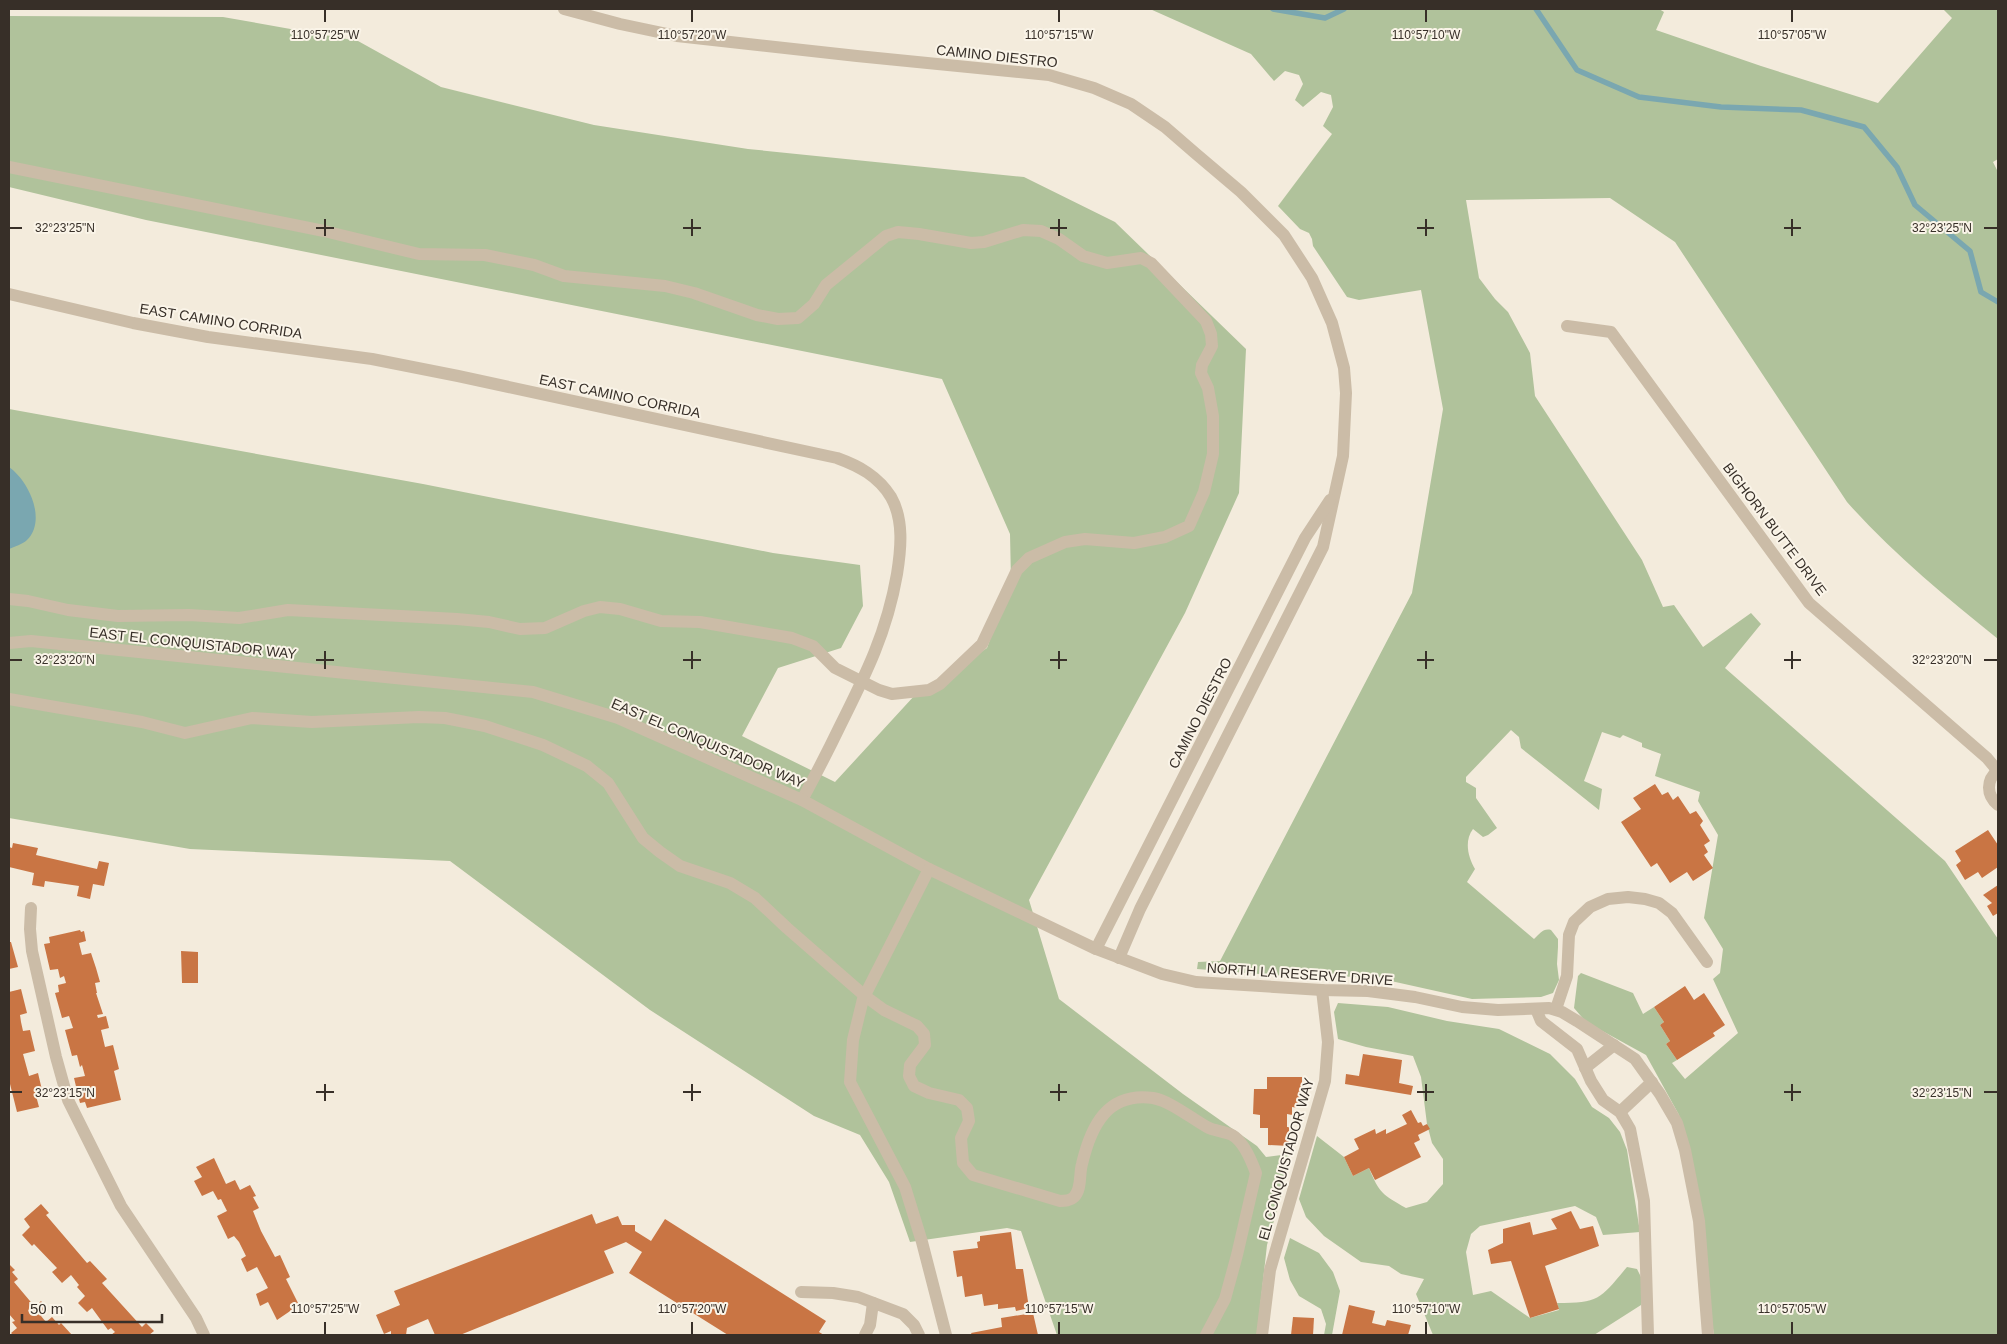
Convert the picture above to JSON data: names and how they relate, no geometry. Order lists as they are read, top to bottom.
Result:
{
  "streets": {
    "street": [
      "CAMINO DIESTRO",
      "EAST CAMINO CORRIDA",
      "BIGHORN BUTTE DRIVE",
      "EAST EL CONQUISTADOR WAY",
      "NORTH LA RESERVE DRIVE",
      "EL CONQUISTADOR WAY"
    ]
  },
  "crossings": [
    ["CAMINO DIESTRO", "EAST EL CONQUISTADOR WAY"],
    ["CAMINO DIESTRO", "NORTH LA RESERVE DRIVE"],
    ["EAST CAMINO CORRIDA", "EAST EL CONQUISTADOR WAY"],
    ["EAST EL CONQUISTADOR WAY", "NORTH LA RESERVE DRIVE"],
    ["NORTH LA RESERVE DRIVE", "EL CONQUISTADOR WAY"]
  ],
  "scale_bar": "50 m",
  "coordinates": [
    "110°57'25\"W",
    "110°57'20\"W",
    "110°57'15\"W",
    "110°57'10\"W",
    "110°57'05\"W",
    "32°23'25\"N",
    "32°23'20\"N",
    "32°23'15\"N"
  ]
}
